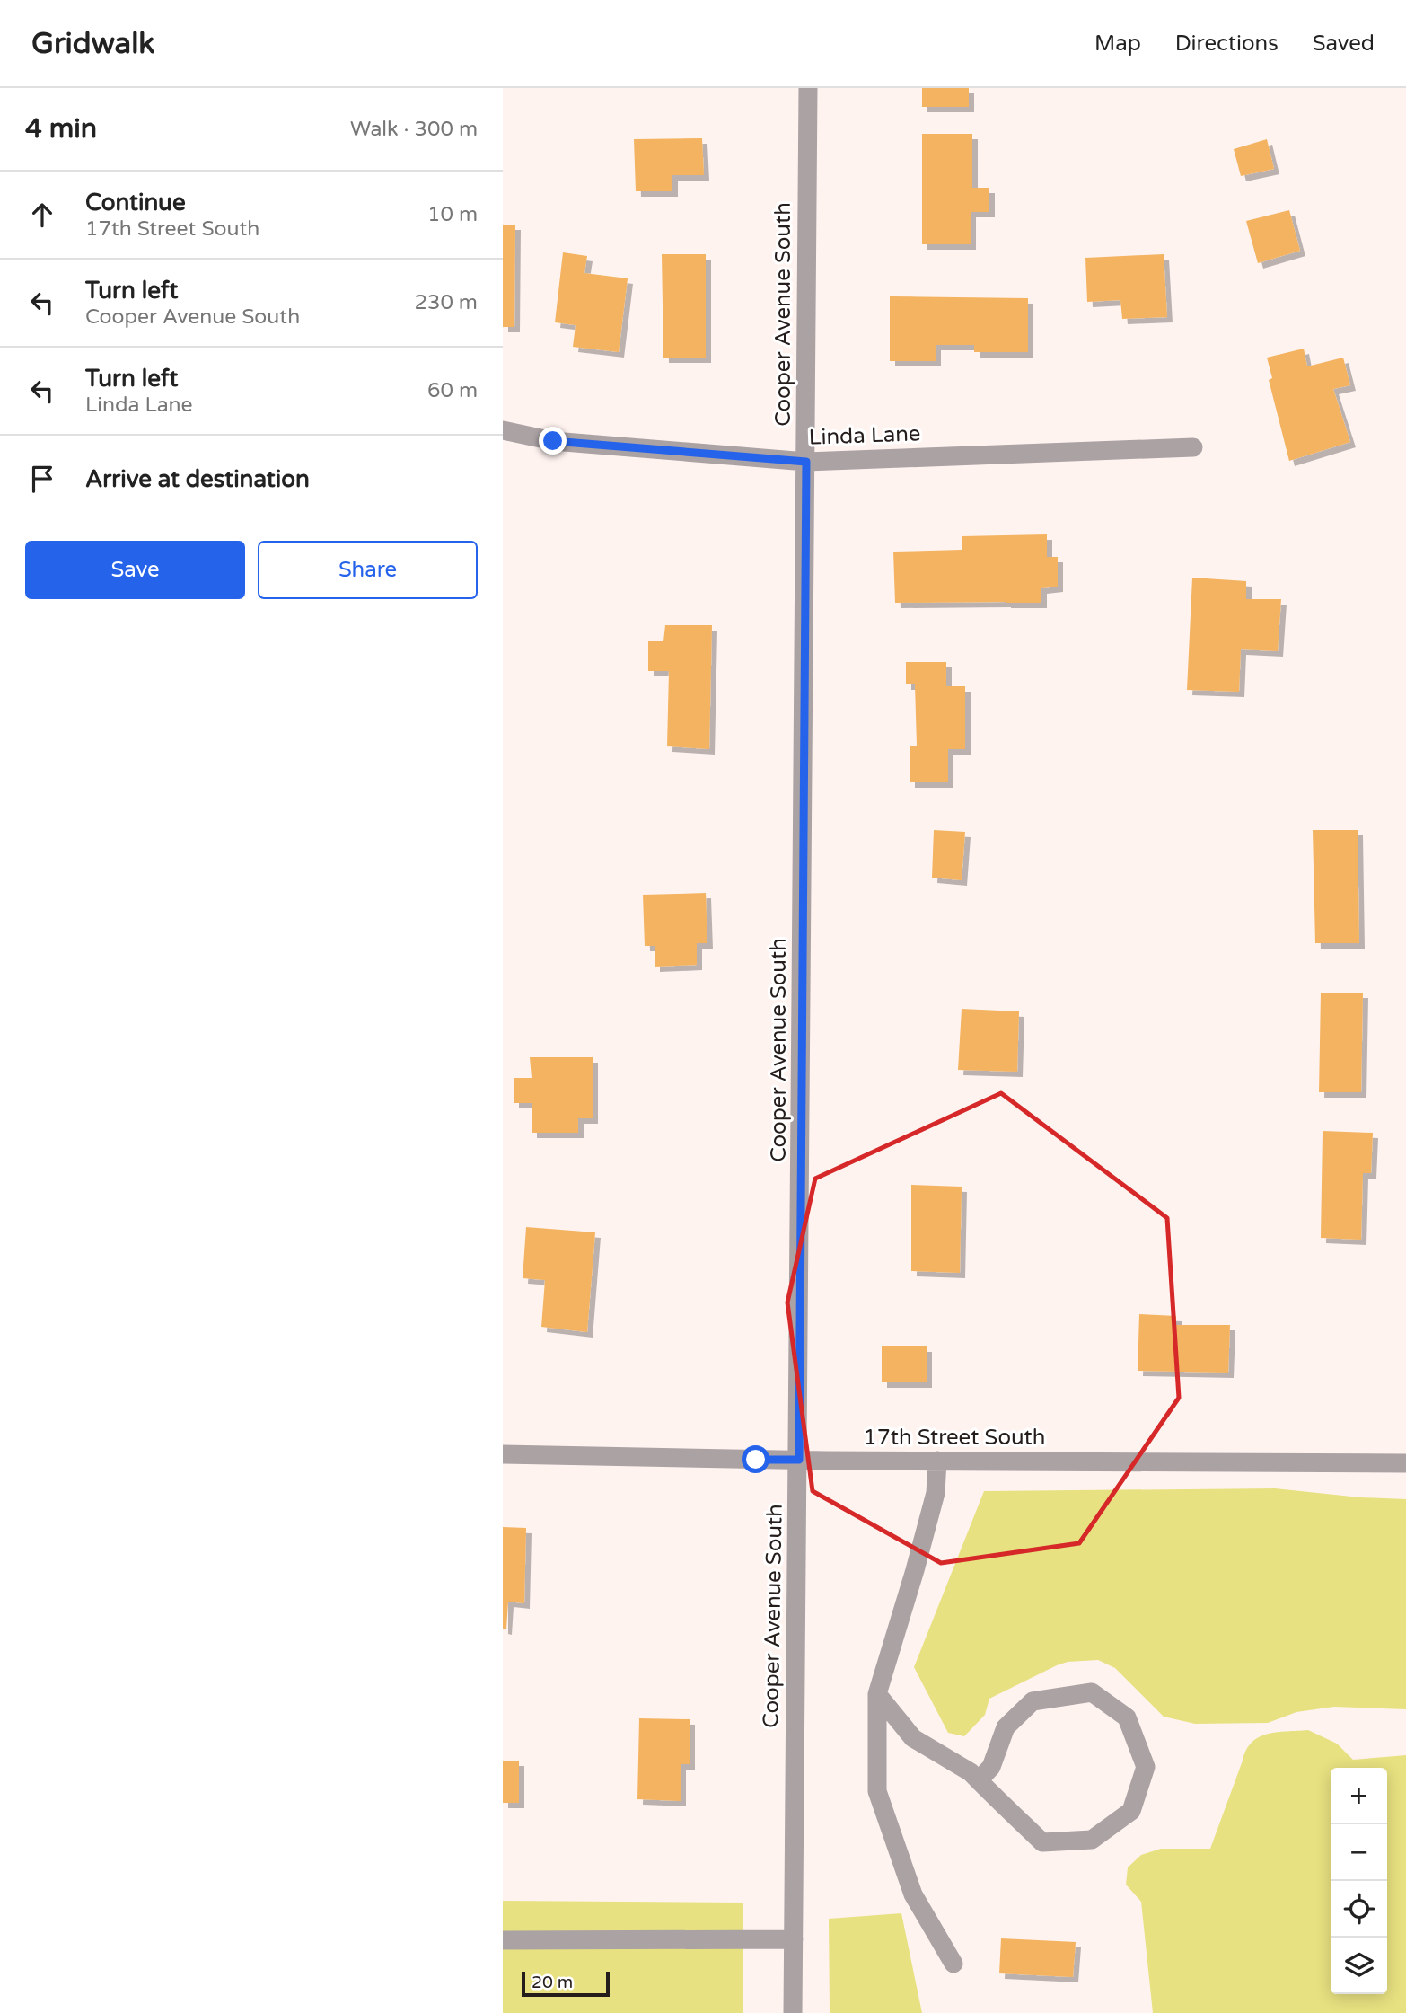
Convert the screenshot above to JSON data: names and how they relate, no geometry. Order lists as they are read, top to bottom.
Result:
{
  "streets": {
    "street": ["Cooper Avenue South", "Linda Lane", "17th Street South"]
  },
  "crossings": [
    ["Cooper Avenue South", "Linda Lane"],
    ["Cooper Avenue South", "17th Street South"]
  ],
  "scale_bar": "20 m",
  "page": {
    "header": "Gridwalk",
    "nav": ["Map", "Directions", "Saved"],
    "heading": ["4 min", "Walk · 300 m"],
    "list": [
      ["Continue", "17th Street South", "10 m"],
      ["Turn left", "Cooper Avenue South", "230 m"],
      ["Turn left", "Linda Lane", "60 m"],
      "Arrive at destination"
    ],
    "buttons": ["Save", "Share"],
    "map_buttons": ["+", "−"],
    "scale": "20 m"
  }
}
